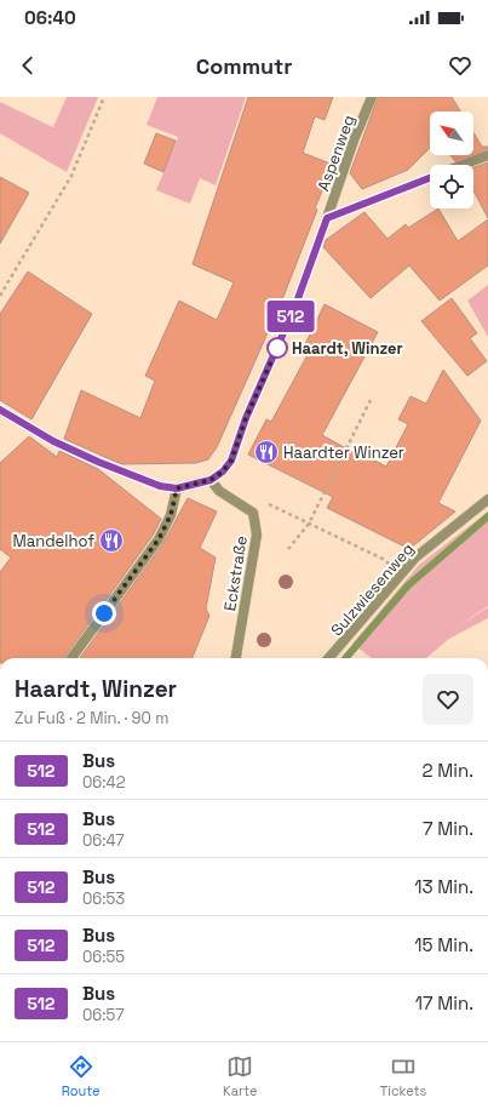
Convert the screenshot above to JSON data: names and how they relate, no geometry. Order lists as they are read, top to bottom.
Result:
{
  "streets": {
    "street": ["Aspenweg", "Eckstraße", "Sulzwiesenweg"]
  },
  "places": {
    "other": ["Haardt, Winzer"],
    "restaurant": ["Haardter Winzer", "Mandelhof"]
  },
  "lines": ["bus line 512"],
  "north": "top left",
  "page": {
    "status": "06:40",
    "header": "Commutr",
    "on_map": "512",
    "heading": ["Haardt, Winzer", "Zu Fuß · 2 Min. · 90 m"],
    "list": [
      {
        "mark": "512",
        "name": "Bus",
        "note": "06:42",
        "value": "2 Min."
      },
      {
        "mark": "512",
        "name": "Bus",
        "note": "06:47",
        "value": "7 Min."
      },
      {
        "mark": "512",
        "name": "Bus",
        "note": "06:53",
        "value": "13 Min."
      },
      {
        "mark": "512",
        "name": "Bus",
        "note": "06:55",
        "value": "15 Min."
      },
      {
        "mark": "512",
        "name": "Bus",
        "note": "06:57",
        "value": "17 Min."
      }
    ],
    "tabs": ["Route", "Karte", "Tickets"]
  }
}
